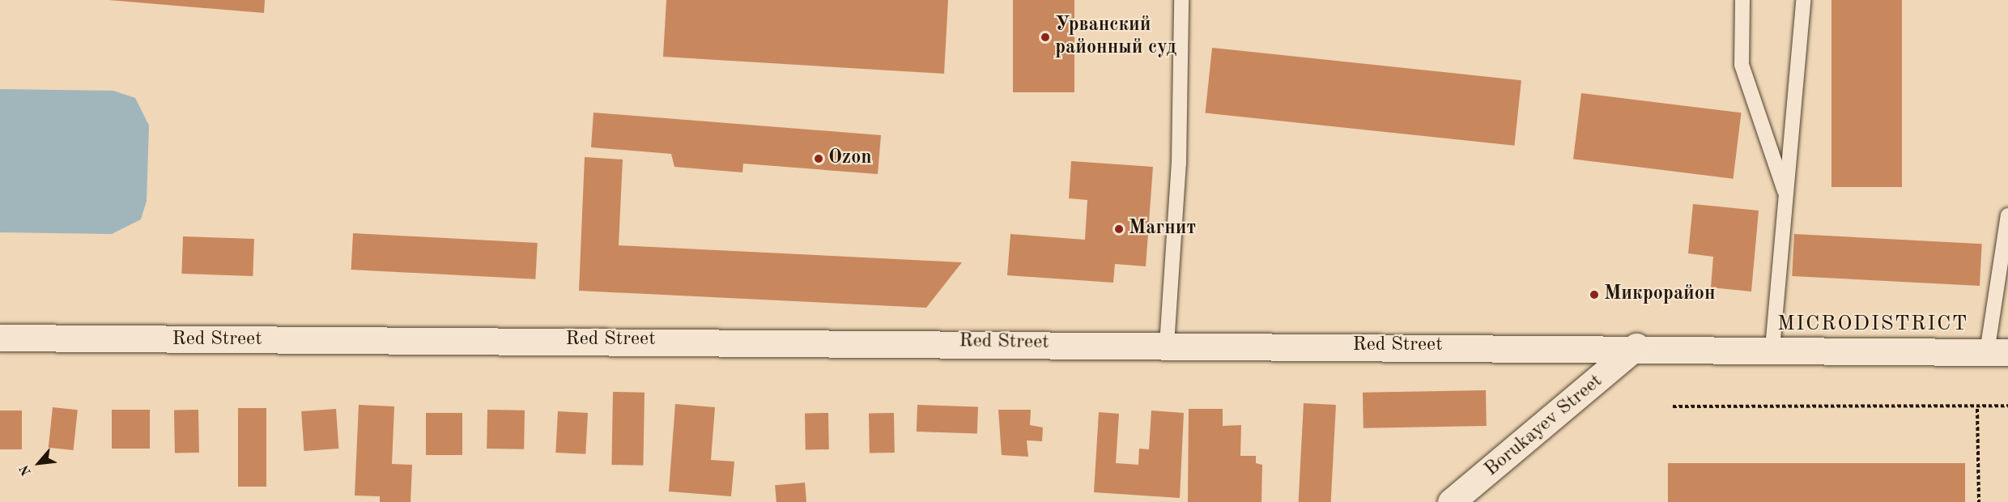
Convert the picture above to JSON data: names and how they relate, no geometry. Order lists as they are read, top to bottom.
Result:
{
  "streets": {
    "street": ["Red Street", "Borukayev Street"]
  },
  "crossings": [
    ["Red Street", "Borukayev Street"]
  ],
  "districts": ["MICRODISTRICT"],
  "places": [
    "Урванский районный суд",
    "Ozon",
    "Магнит",
    "Микрорайон"
  ],
  "north": "bottom left"
}
